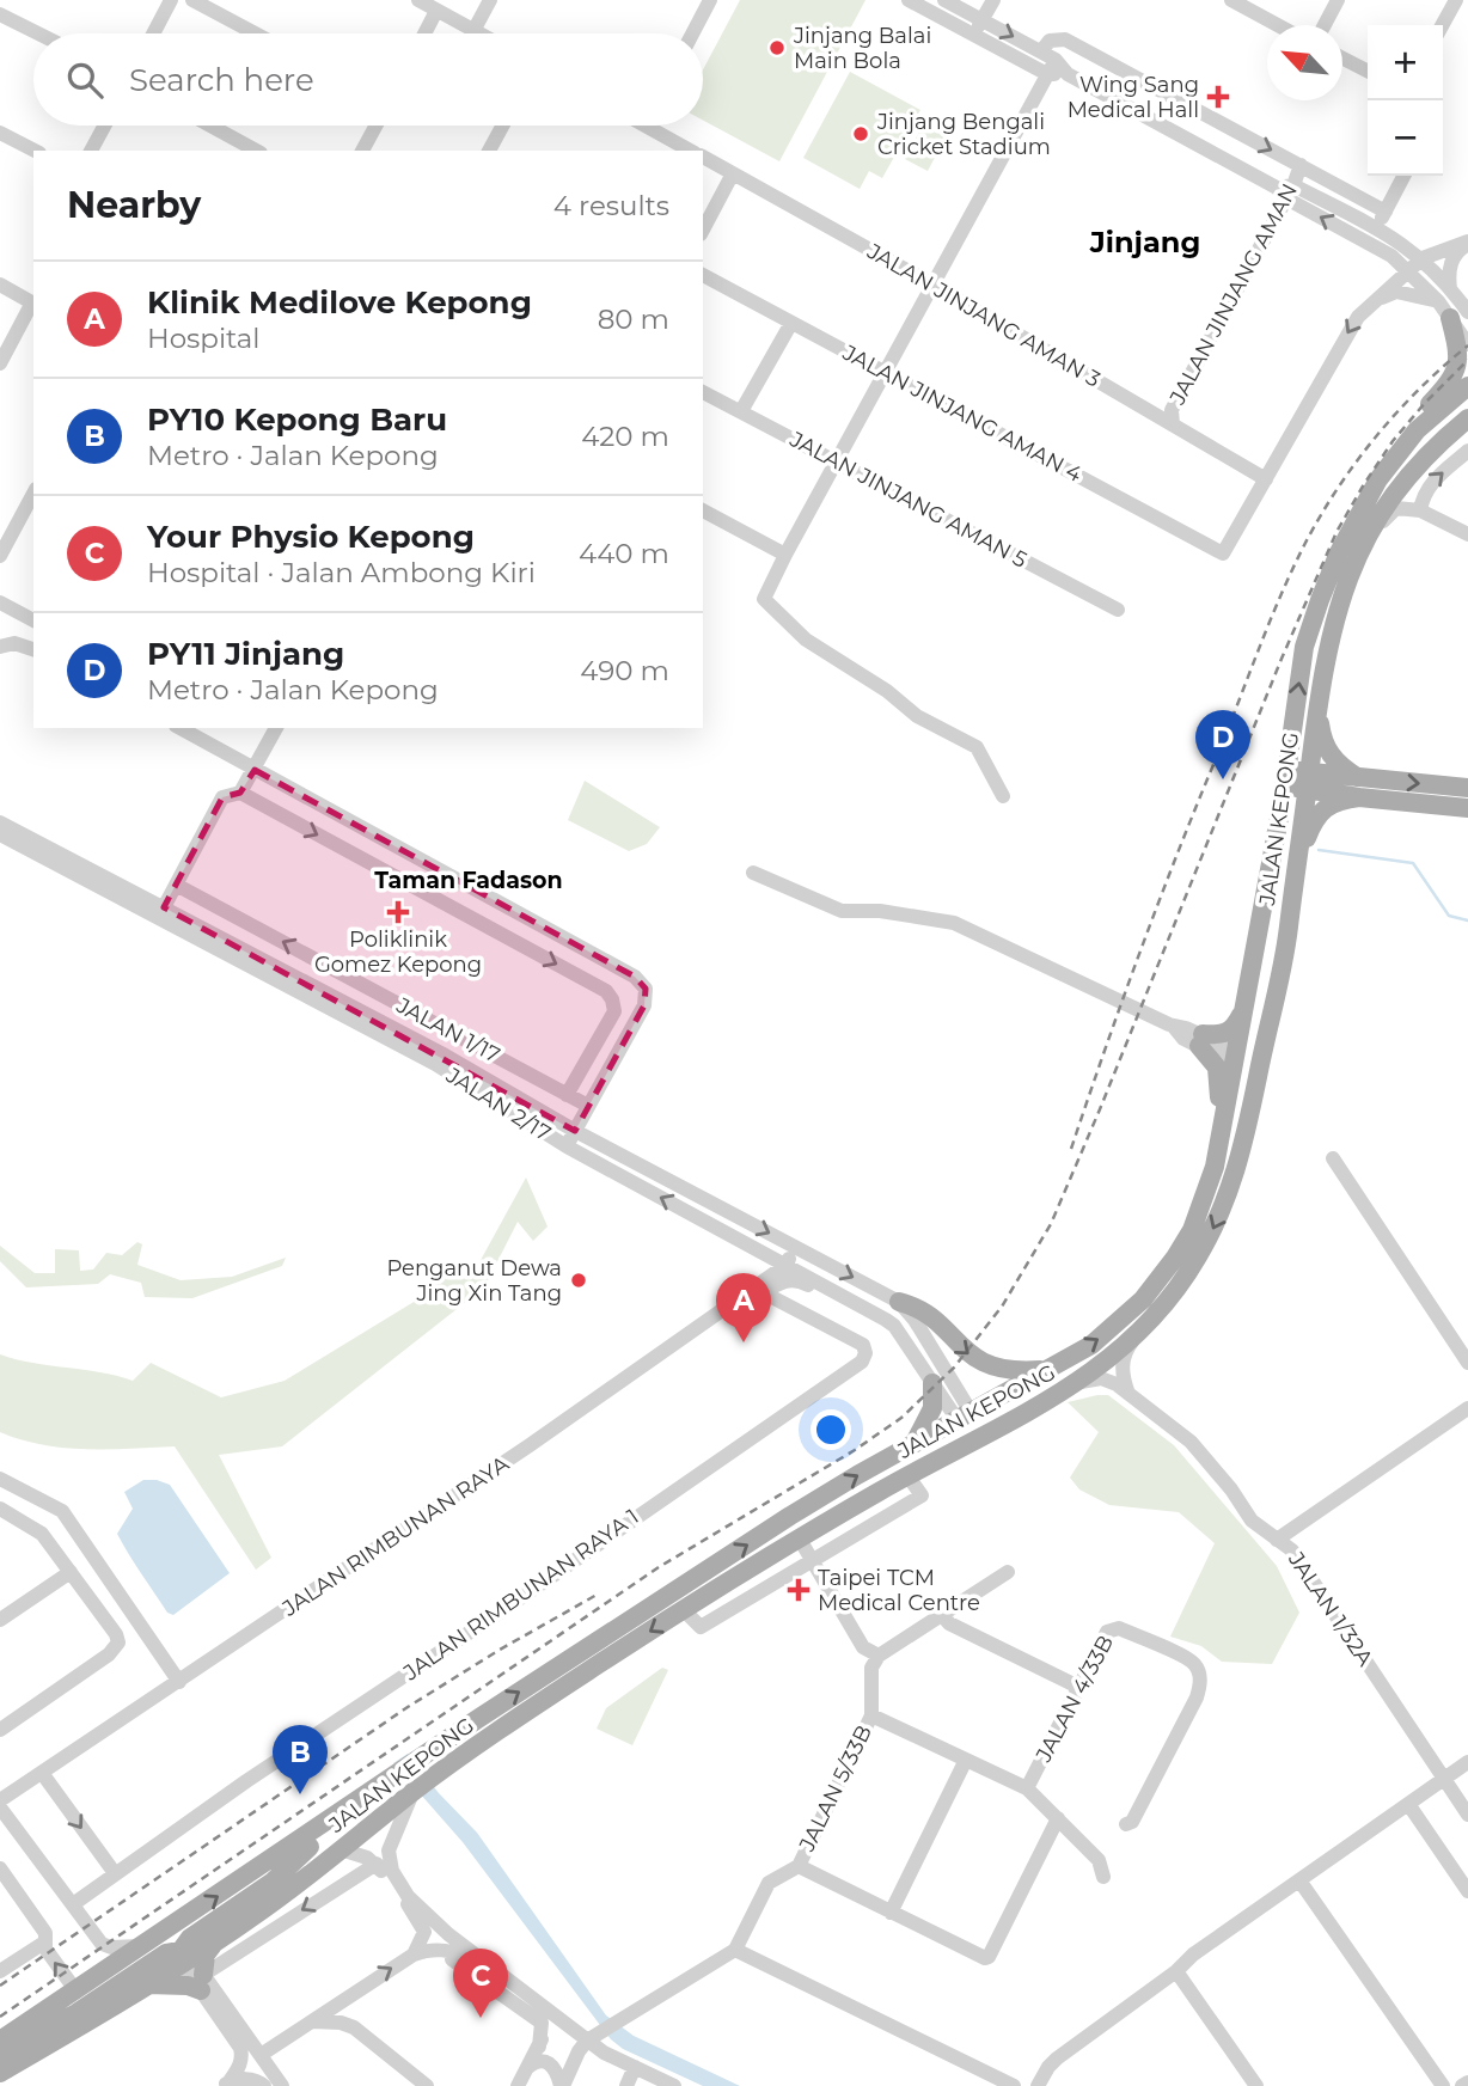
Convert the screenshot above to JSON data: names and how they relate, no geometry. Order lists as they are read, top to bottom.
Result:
{
  "streets": {
    "main road": ["JALAN KEPONG"],
    "street": [
      "JALAN JINJANG AMAN",
      "JALAN JINJANG AMAN 3",
      "JALAN JINJANG AMAN 4",
      "JALAN JINJANG AMAN 5",
      "JALAN 1/17",
      "JALAN 2/17",
      "JALAN RIMBUNAN RAYA",
      "JALAN RIMBUNAN RAYA 1",
      "JALAN 1/32A",
      "JALAN 4/33B",
      "JALAN 5/33B"
    ]
  },
  "crossings": [
    ["JALAN JINJANG AMAN", "JALAN JINJANG AMAN 3"],
    ["JALAN JINJANG AMAN 3", "JALAN JINJANG AMAN 4"],
    ["JALAN KEPONG", "JALAN 2/17"],
    ["JALAN KEPONG", "JALAN 1/32A"],
    ["JALAN 1/17", "JALAN 2/17"],
    ["JALAN RIMBUNAN RAYA", "JALAN RIMBUNAN RAYA 1"]
  ],
  "one_way": ["JALAN 1/17"],
  "districts": ["Jinjang", "Taman Fadason"],
  "places": {
    "other": ["Jinjang Balai Main Bola", "Jinjang Bengali Cricket Stadium", "Penganut Dewa Jing Xin Tang"],
    "health": ["Wing Sang Medical Hall", "Poliklinik Gomez Kepong", "Taipei TCM Medical Centre"]
  },
  "north": "top left",
  "page": {
    "map_buttons": ["+", "−"],
    "search": "Search here",
    "heading": ["Nearby", "4 results"],
    "list": [
      {
        "mark": "A",
        "name": "Klinik Medilove Kepong",
        "note": "Hospital",
        "value": "80 m"
      },
      {
        "mark": "B",
        "name": "PY10 Kepong Baru",
        "note": "Metro · Jalan Kepong",
        "value": "420 m"
      },
      {
        "mark": "C",
        "name": "Your Physio Kepong",
        "note": "Hospital · Jalan Ambong Kiri",
        "value": "440 m"
      },
      {
        "mark": "D",
        "name": "PY11 Jinjang",
        "note": "Metro · Jalan Kepong",
        "value": "490 m"
      }
    ],
    "pins": [
      "D",
      "A",
      "B",
      "C"
    ]
  }
}
